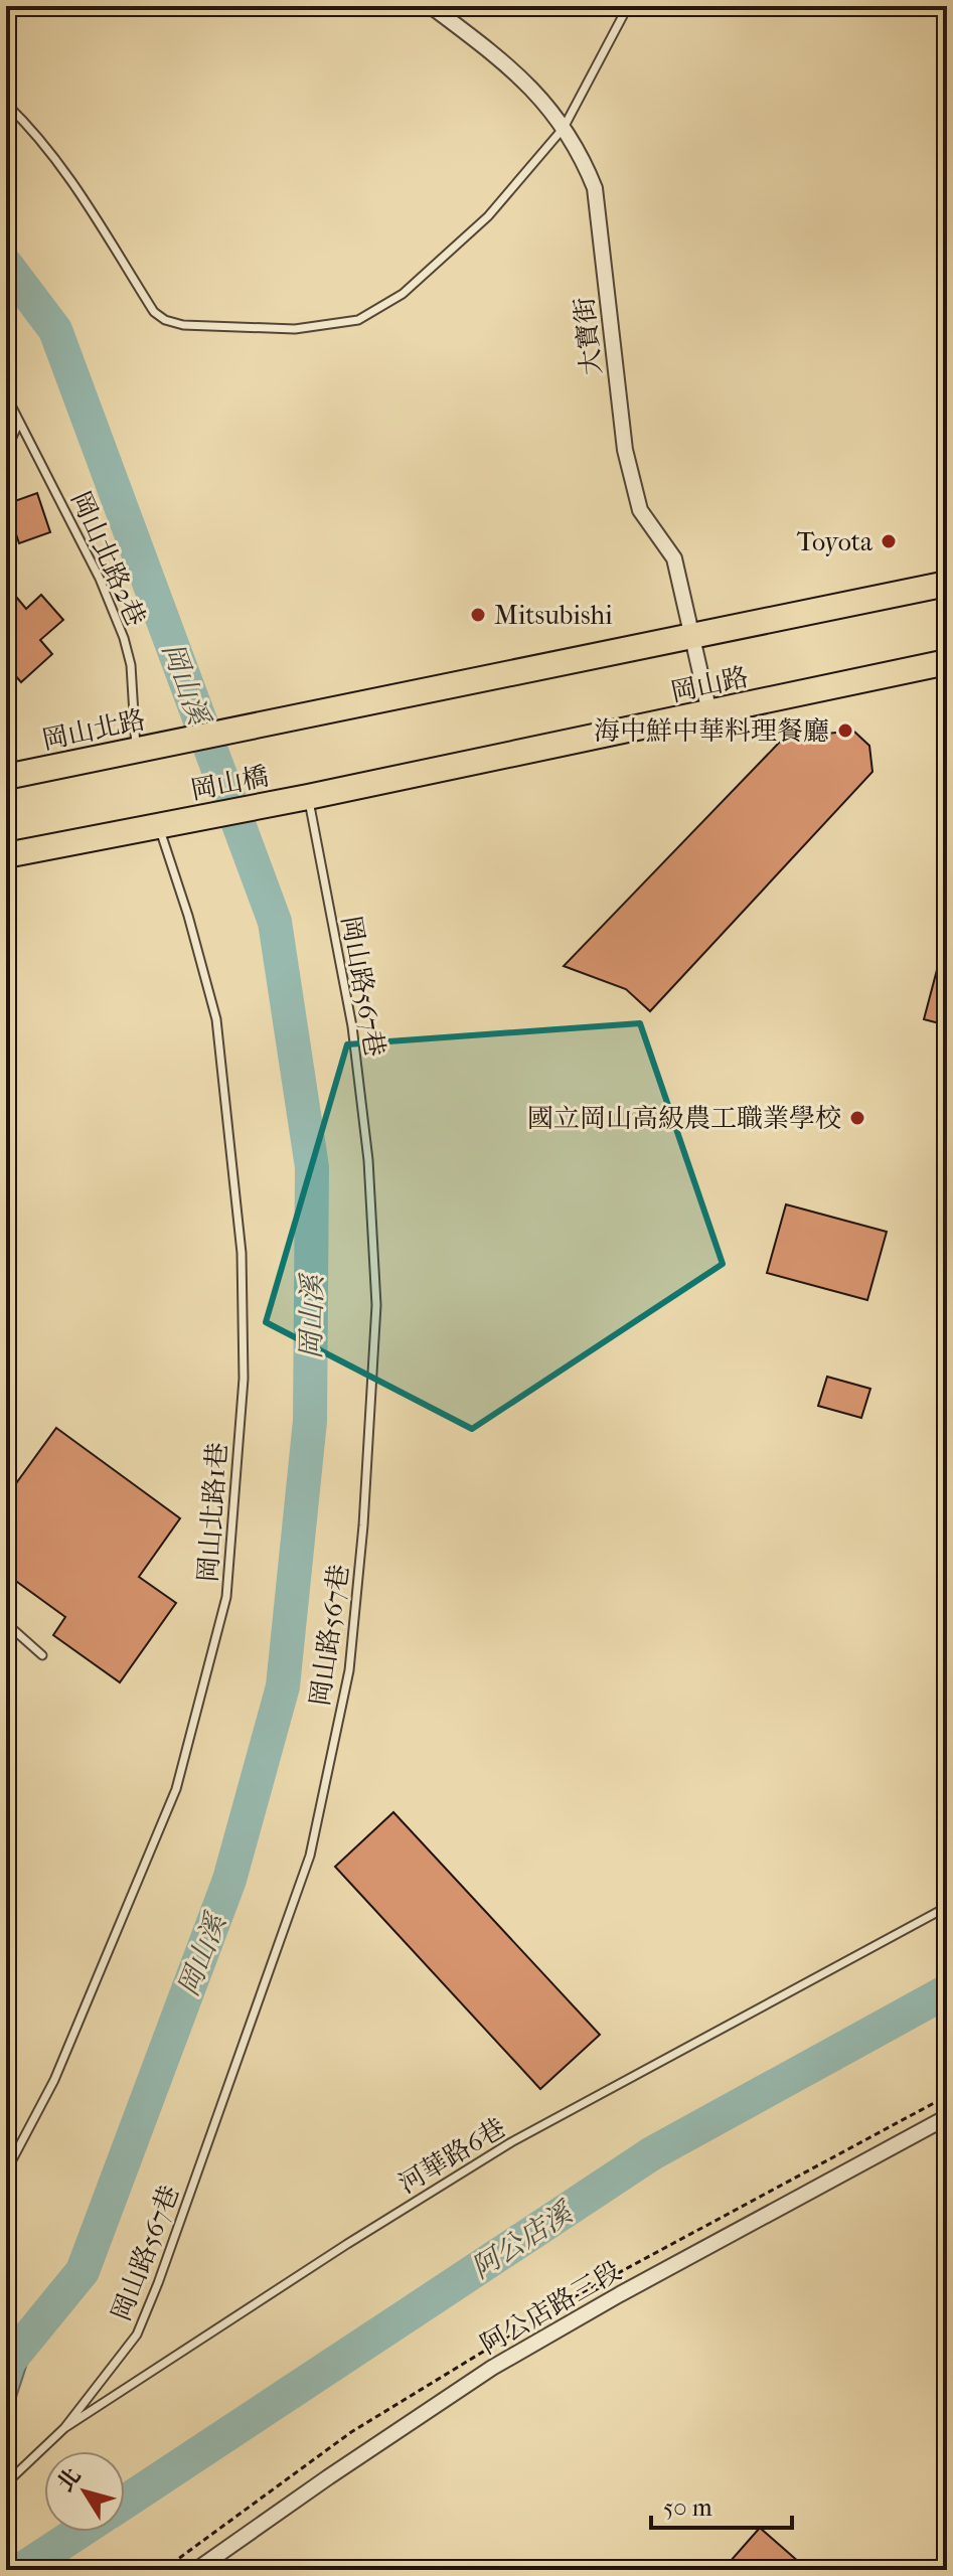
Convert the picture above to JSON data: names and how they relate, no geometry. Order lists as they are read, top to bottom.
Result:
{
  "streets": {
    "main road": ["岡山路", "岡山北路", "岡山橋"],
    "street": ["大寶街", "阿公店路三段"],
    "lane": [
      "岡山北路2巷",
      "岡山路567巷",
      "岡山北路1巷",
      "河華路6巷"
    ]
  },
  "crossings": [
    ["大寶街", "岡山路"],
    ["岡山北路2巷", "岡山北路"],
    ["岡山路", "岡山橋"],
    ["岡山路", "岡山路567巷"],
    ["岡山北路", "岡山橋"],
    ["岡山橋", "岡山路567巷"],
    ["岡山橋", "岡山北路1巷"],
    ["岡山路567巷", "河華路6巷"]
  ],
  "water": ["岡山溪", "阿公店溪"],
  "places": [
    "Toyota",
    "Mitsubishi",
    "海中鮮中華料理餐廳",
    "國立岡山高級農工職業學校"
  ],
  "scale_bar": "50 m",
  "north": "top left"
}
